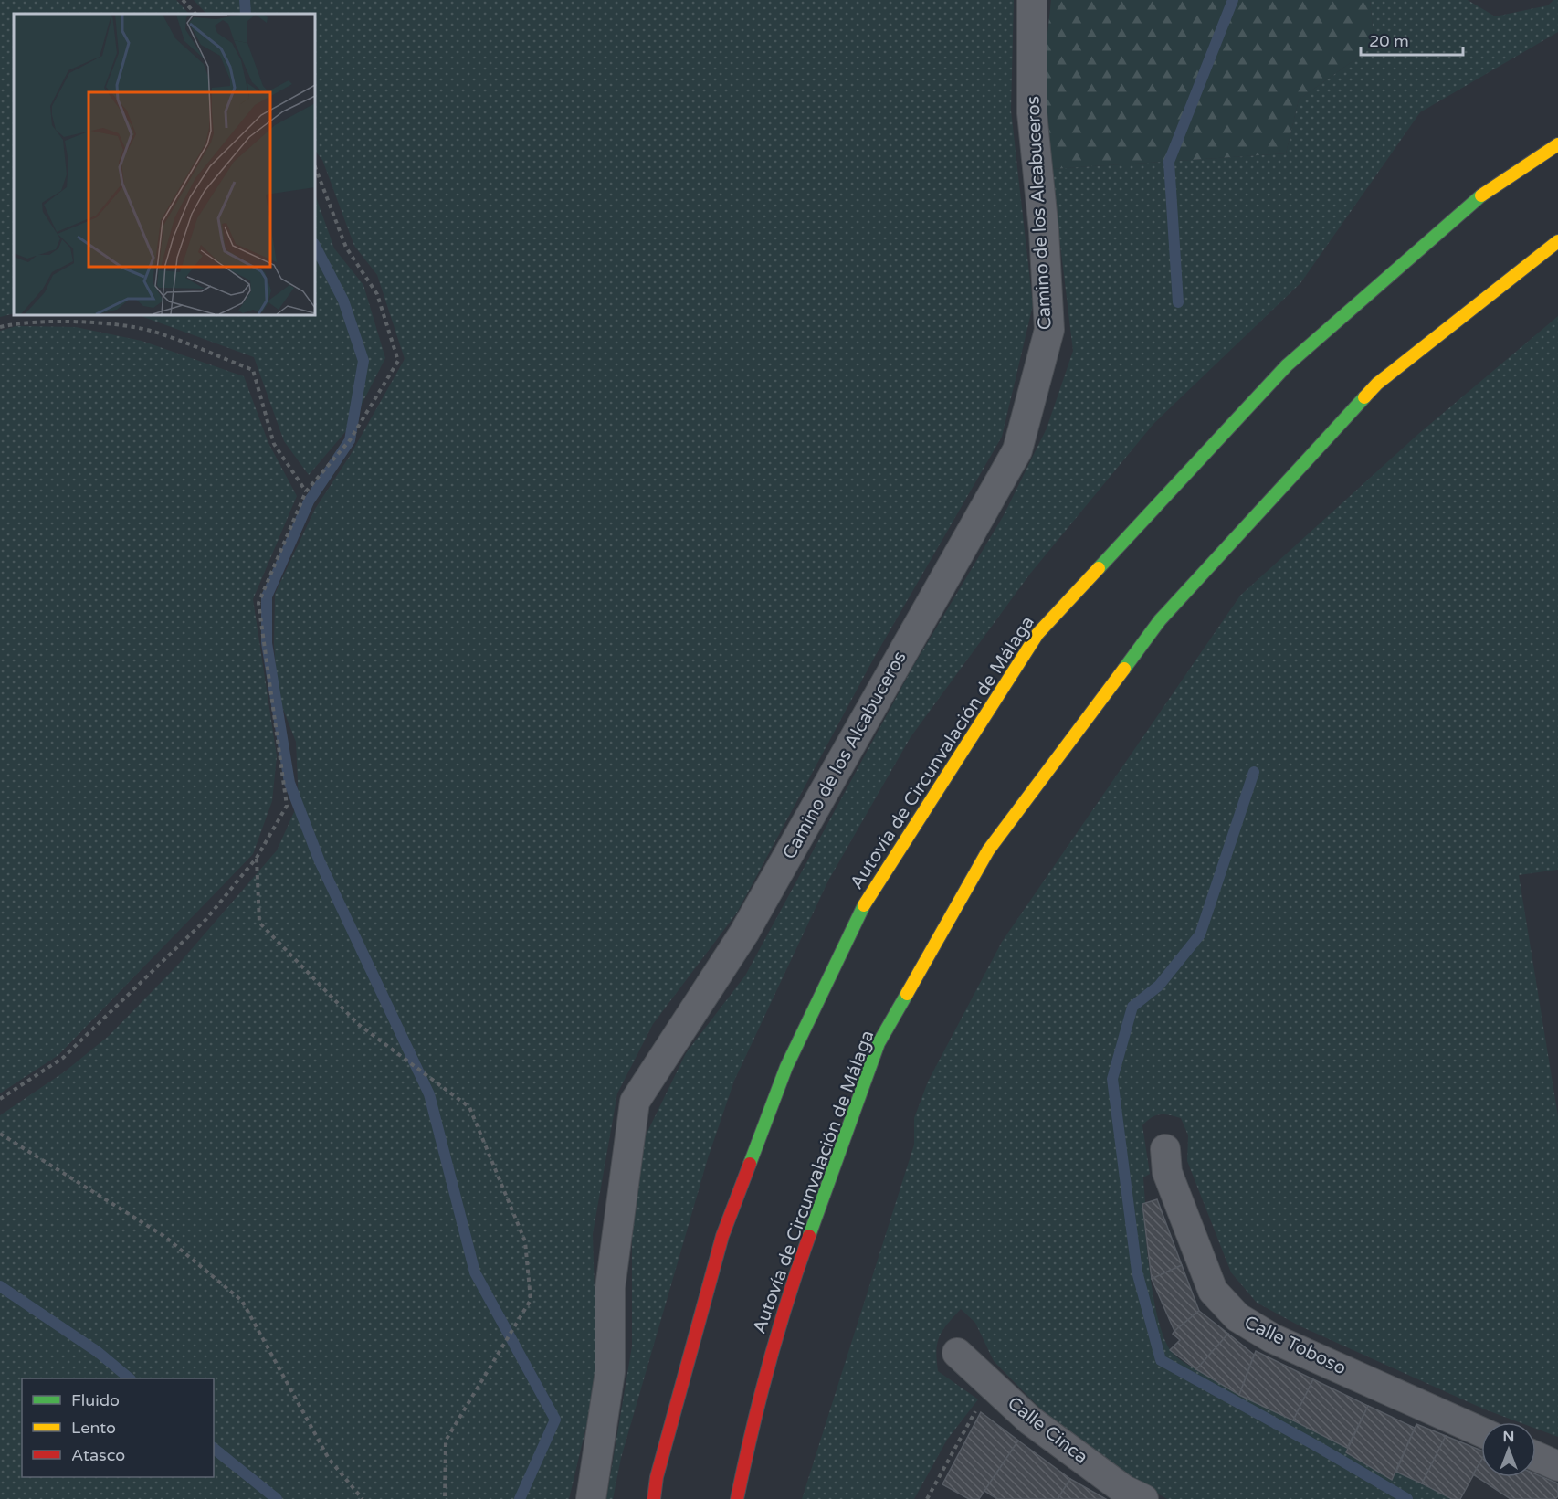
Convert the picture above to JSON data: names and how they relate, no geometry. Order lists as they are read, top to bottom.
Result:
{
  "streets": {
    "highway": ["Autovía de Circunvalación de Málaga"],
    "street": ["Camino de los Alcabuceros", "Calle Toboso", "Calle Cinca"]
  },
  "legend": ["Fluido", "Lento", "Atasco"],
  "scale_bar": "20 m",
  "north": "top"
}
